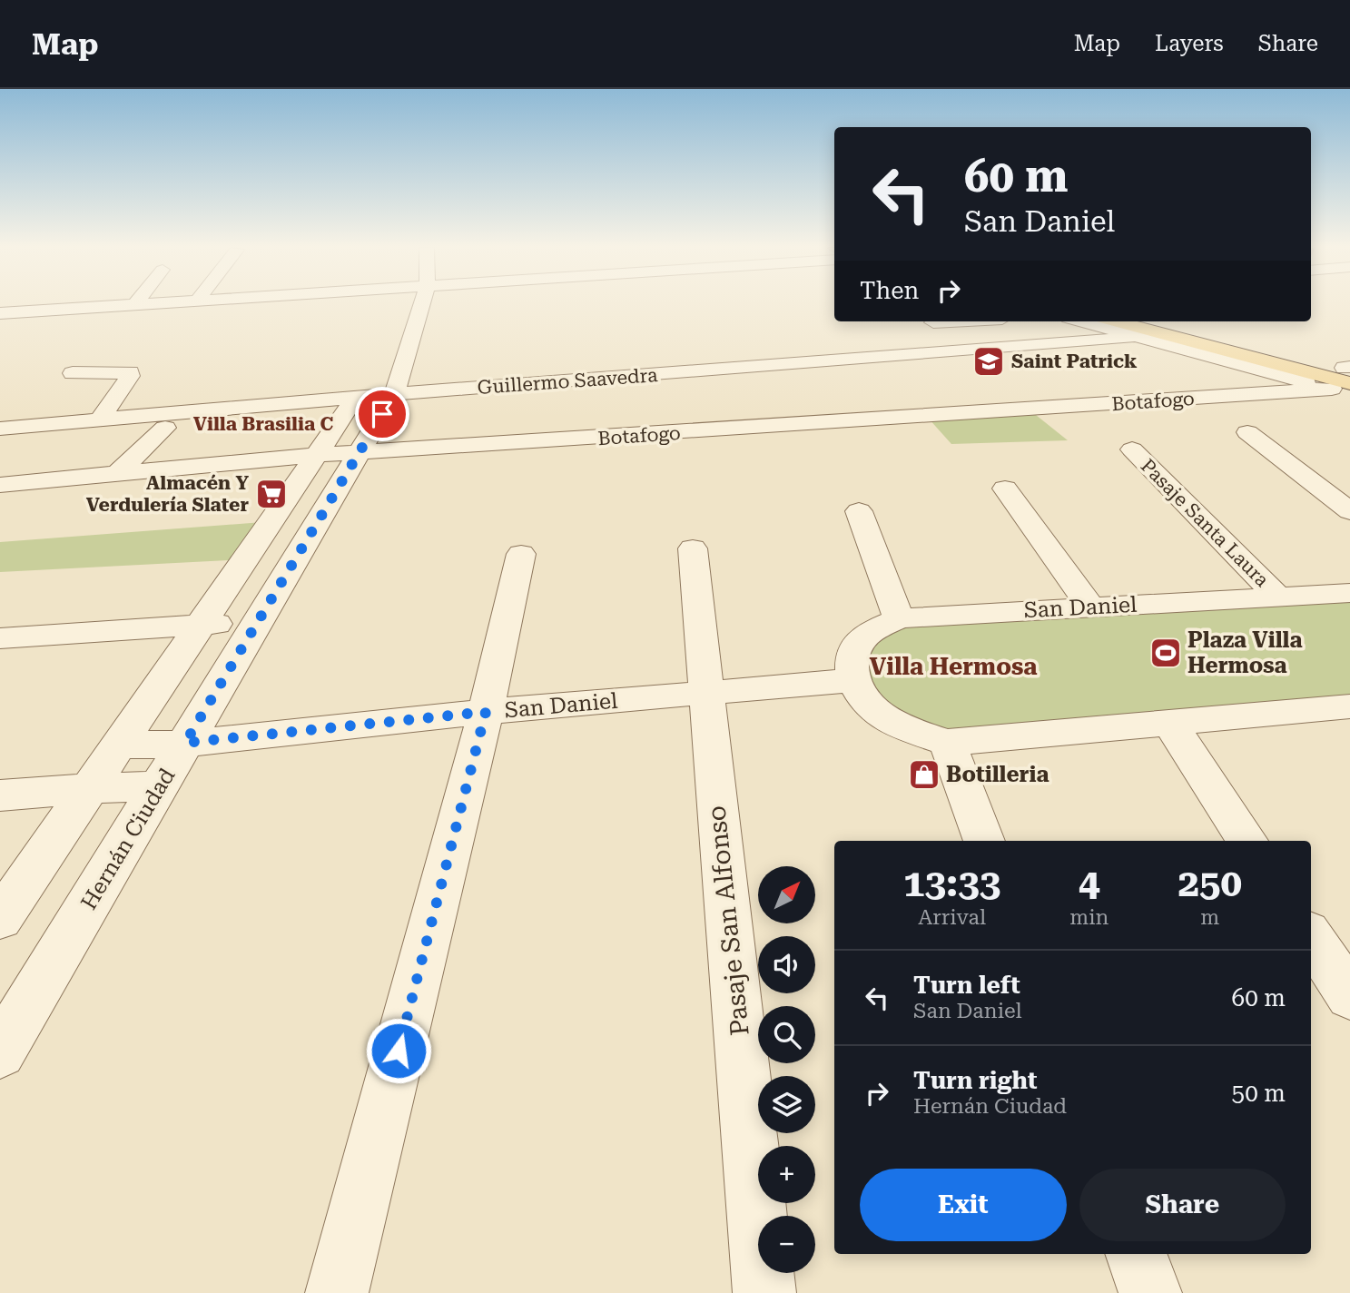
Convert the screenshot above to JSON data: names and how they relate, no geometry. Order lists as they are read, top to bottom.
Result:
{
  "streets": {
    "street": [
      "Guillermo Saavedra",
      "Botafogo",
      "Pasaje Santa Laura",
      "San Daniel",
      "Hernán Ciudad",
      "Pasaje San Alfonso"
    ]
  },
  "crossings": [
    ["Guillermo Saavedra", "Hernán Ciudad"],
    ["Botafogo", "Hernán Ciudad"],
    ["Pasaje Santa Laura", "San Daniel"],
    ["San Daniel", "Hernán Ciudad"],
    ["San Daniel", "Pasaje San Alfonso"]
  ],
  "districts": ["Villa Brasilia C", "Villa Hermosa"],
  "places": {
    "school or university": ["Saint Patrick"],
    "supermarket": ["Almacén Y Verdulería Slater"],
    "sports": ["Plaza Villa Hermosa"],
    "shop": ["Botilleria"]
  },
  "north": "top right",
  "page": {
    "header": "Map",
    "nav": ["Map", "Layers", "Share"],
    "turn": ["60 m", "San Daniel"],
    "then": "Then",
    "eta": [
      "13:33",
      "Arrival",
      "4",
      "min",
      "250",
      "m"
    ],
    "map_buttons": ["+", "−"],
    "list": [
      {
        "name": "Turn left",
        "note": "San Daniel",
        "value": "60 m"
      },
      {
        "name": "Turn right",
        "note": "Hernán Ciudad",
        "value": "50 m"
      }
    ],
    "buttons": ["Exit", "Share"]
  }
}
